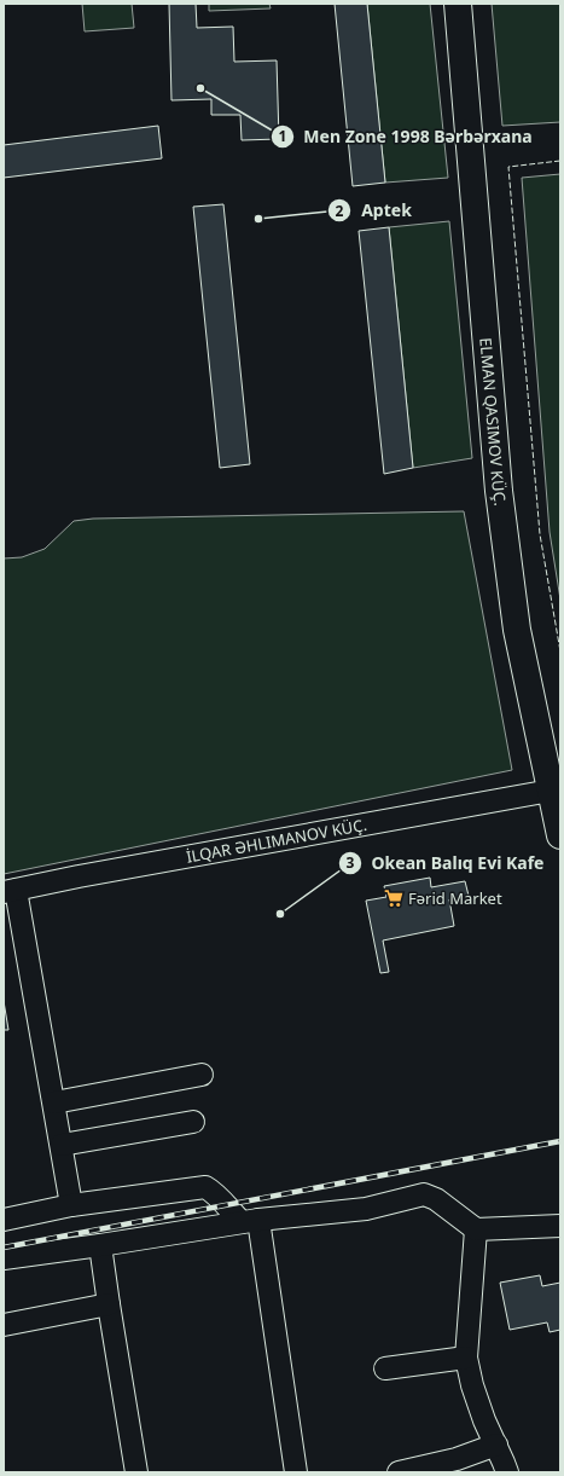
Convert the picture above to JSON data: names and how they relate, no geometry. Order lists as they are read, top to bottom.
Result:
{
  "streets": {
    "street": ["İLQAR ƏHLIMANOV KÜÇ."]
  },
  "places": {
    "other": ["Men Zone 1998 Bərbərxana", "Aptek", "Okean Balıq Evi Kafe"],
    "supermarket": ["Fərid Market"]
  }
}
